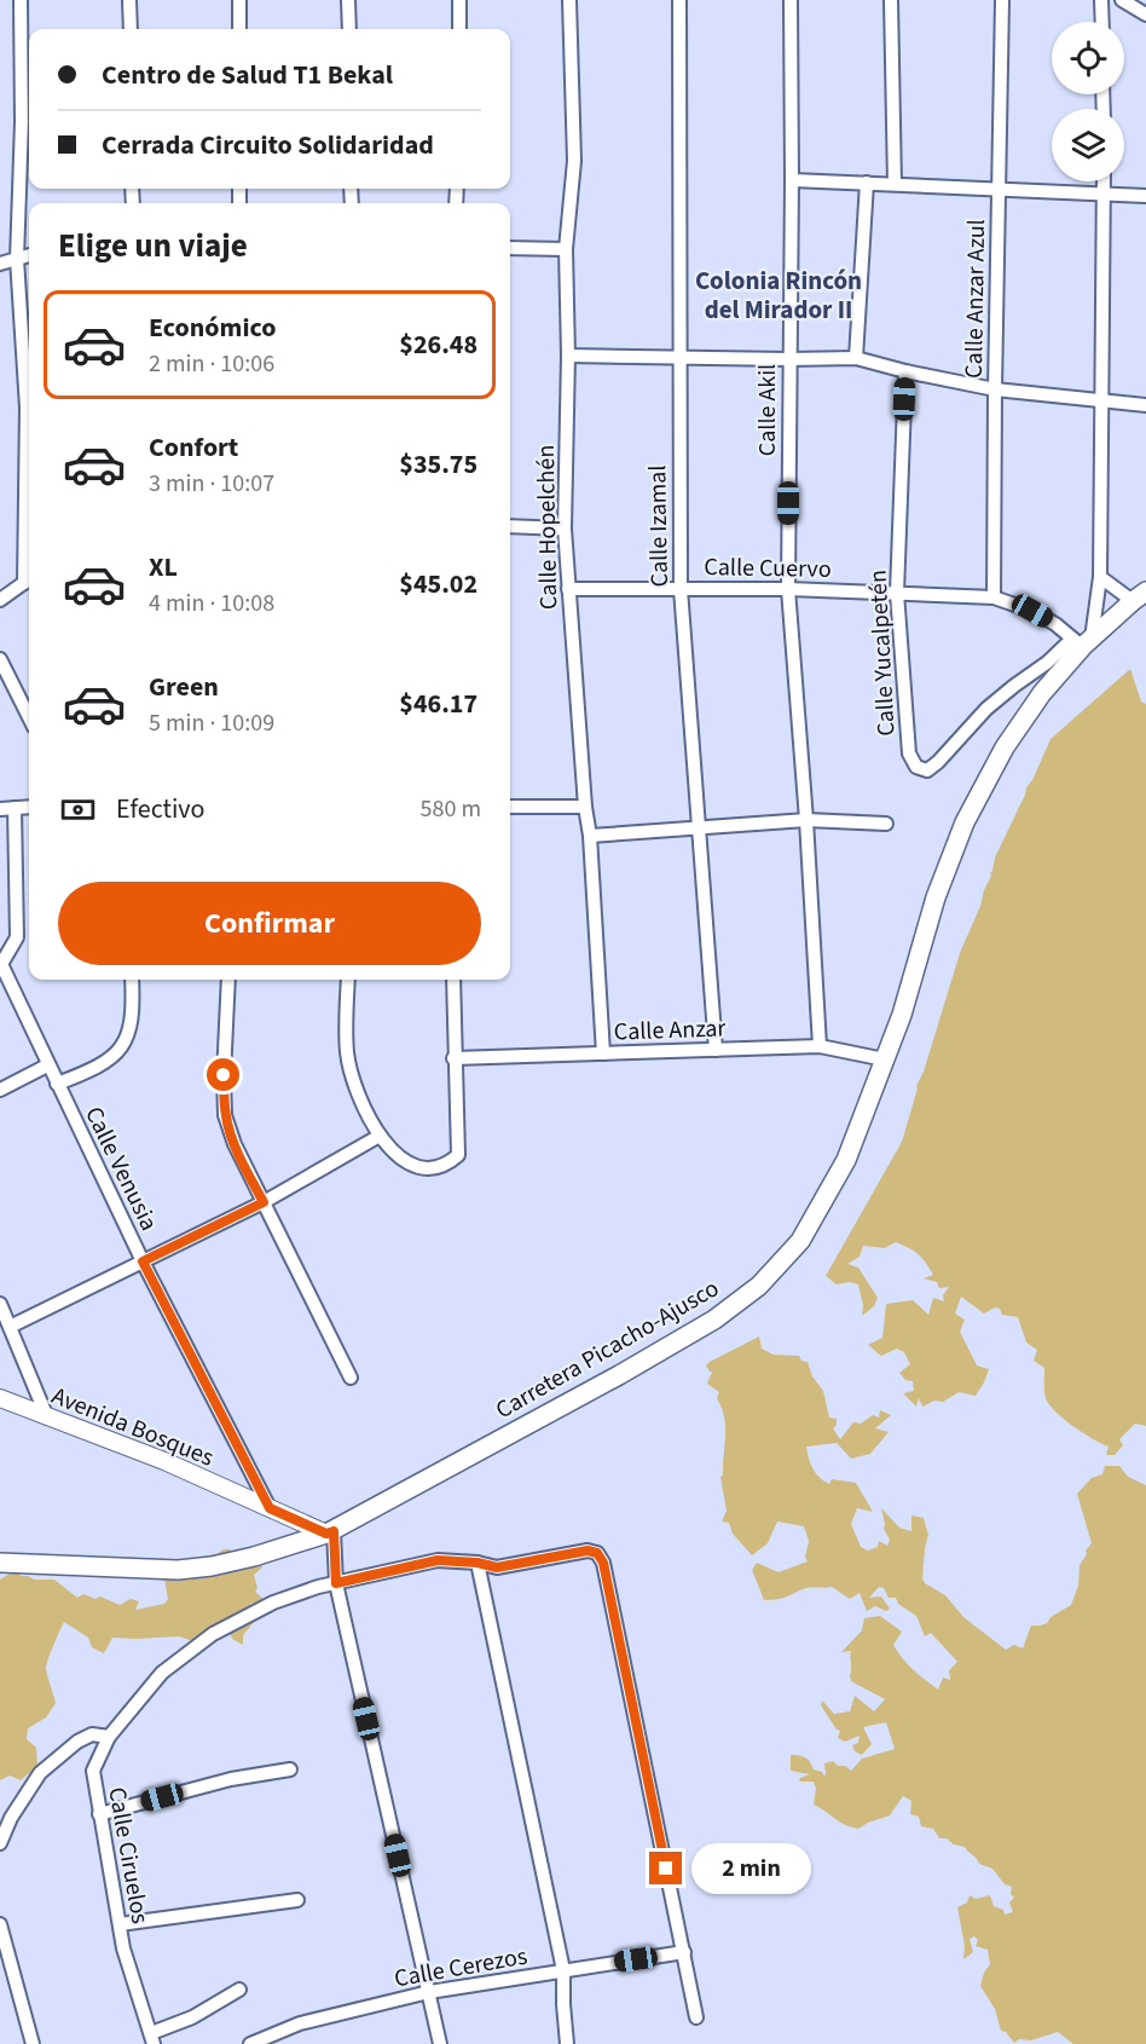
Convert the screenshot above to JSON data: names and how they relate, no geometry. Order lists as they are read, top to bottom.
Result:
{
  "streets": {
    "main road": ["Carretera Picacho-Ajusco"],
    "street": [
      "Calle Anzar Azul",
      "Calle Akil",
      "Calle Izamal",
      "Calle Hopelchén",
      "Calle Cuervo",
      "Calle Yucalpetén",
      "Calle Anzar",
      "Calle Venusia",
      "Avenida Bosques",
      "Calle Ciruelos",
      "Calle Cerezos"
    ]
  },
  "crossings": [
    ["Calle Anzar Azul", "Calle Cuervo"],
    ["Calle Akil", "Calle Cuervo"],
    ["Calle Akil", "Calle Anzar"],
    ["Calle Izamal", "Calle Cuervo"],
    ["Calle Izamal", "Calle Anzar"],
    ["Calle Hopelchén", "Calle Cuervo"],
    ["Calle Hopelchén", "Calle Anzar"],
    ["Calle Cuervo", "Calle Yucalpetén"],
    ["Calle Cuervo", "Carretera Picacho-Ajusco"],
    ["Calle Yucalpetén", "Carretera Picacho-Ajusco"],
    ["Calle Anzar", "Carretera Picacho-Ajusco"],
    ["Calle Venusia", "Avenida Bosques"],
    ["Carretera Picacho-Ajusco", "Avenida Bosques"],
    ["Calle Ciruelos", "Calle Cerezos"]
  ],
  "districts": ["Colonia Rincón del Mirador II"],
  "page": {
    "banner": ["Centro de Salud T1 Bekal", "Cerrada Circuito Solidaridad"],
    "heading": "Elige un viaje",
    "list": [
      {
        "name": "Económico",
        "note": "2 min · 10:06",
        "value": "$26.48"
      },
      {
        "name": "Confort",
        "note": "3 min · 10:07",
        "value": "$35.75"
      },
      {
        "name": "XL",
        "note": "4 min · 10:08",
        "value": "$45.02"
      },
      {
        "name": "Green",
        "note": "5 min · 10:09",
        "value": "$46.17"
      }
    ],
    "pay": ["Efectivo", "580 m"],
    "buttons": "Confirmar",
    "bubble": "2 min"
  }
}
